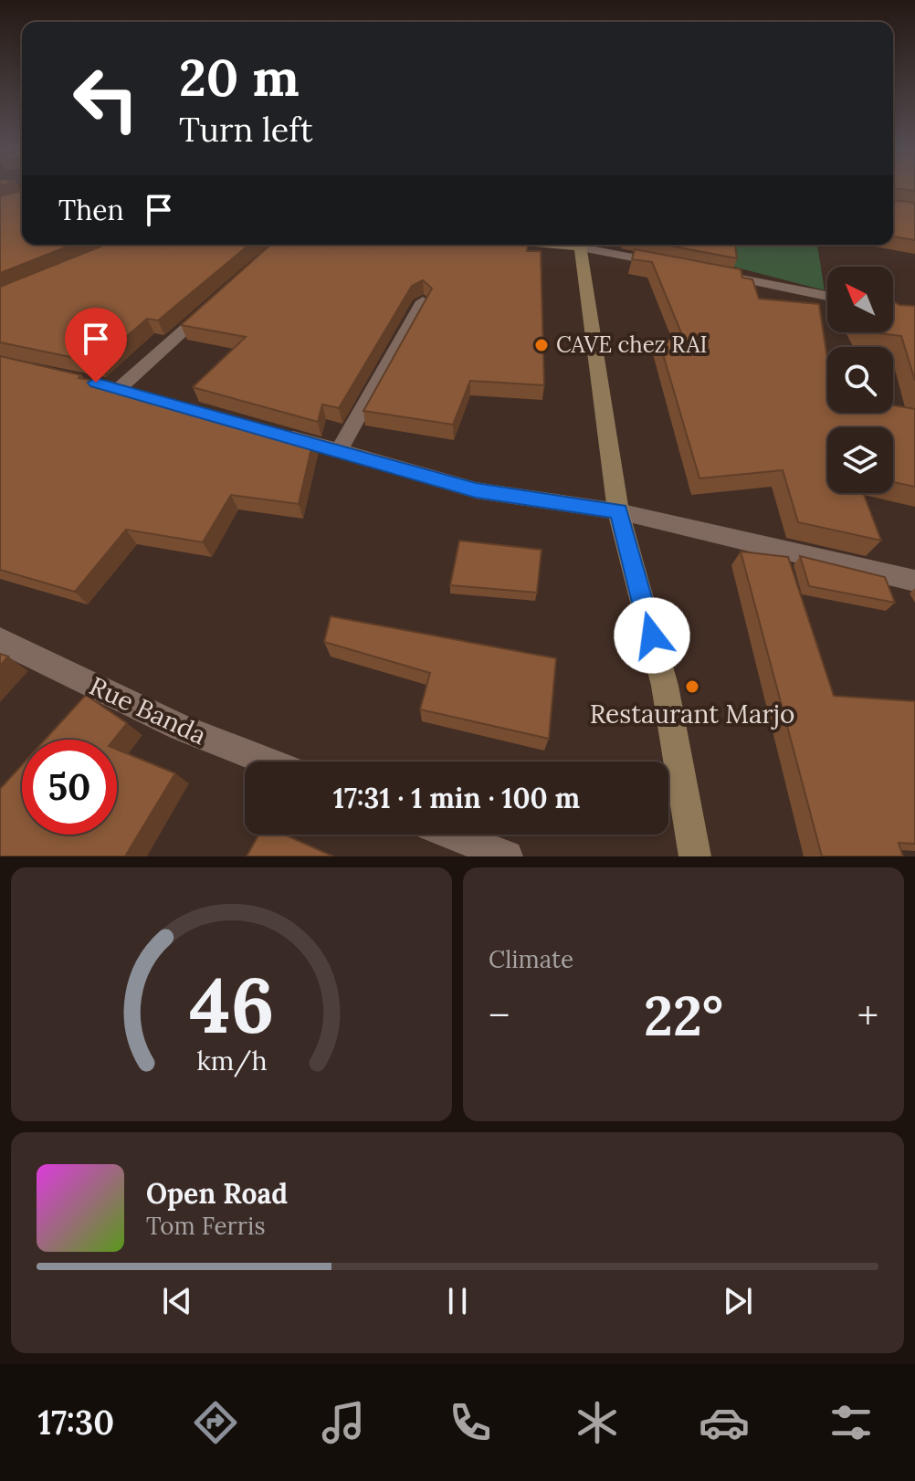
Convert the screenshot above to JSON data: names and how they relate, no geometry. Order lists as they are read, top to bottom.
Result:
{
  "streets": {
    "street": ["Rue Banda"]
  },
  "places": ["CAVE chez RAI", "Restaurant Marjo"],
  "north": "top left",
  "page": {
    "turn": ["20 m", "Turn left"],
    "then": "Then",
    "limit": "50",
    "trip": "17:31 · 1 min · 100 m",
    "tile": "Climate",
    "heat": ["−", "22°", "+"],
    "song": ["Open Road", "Tom Ferris"],
    "tabs": "17:30",
    "gauge": ["46", "km/h"]
  }
}
